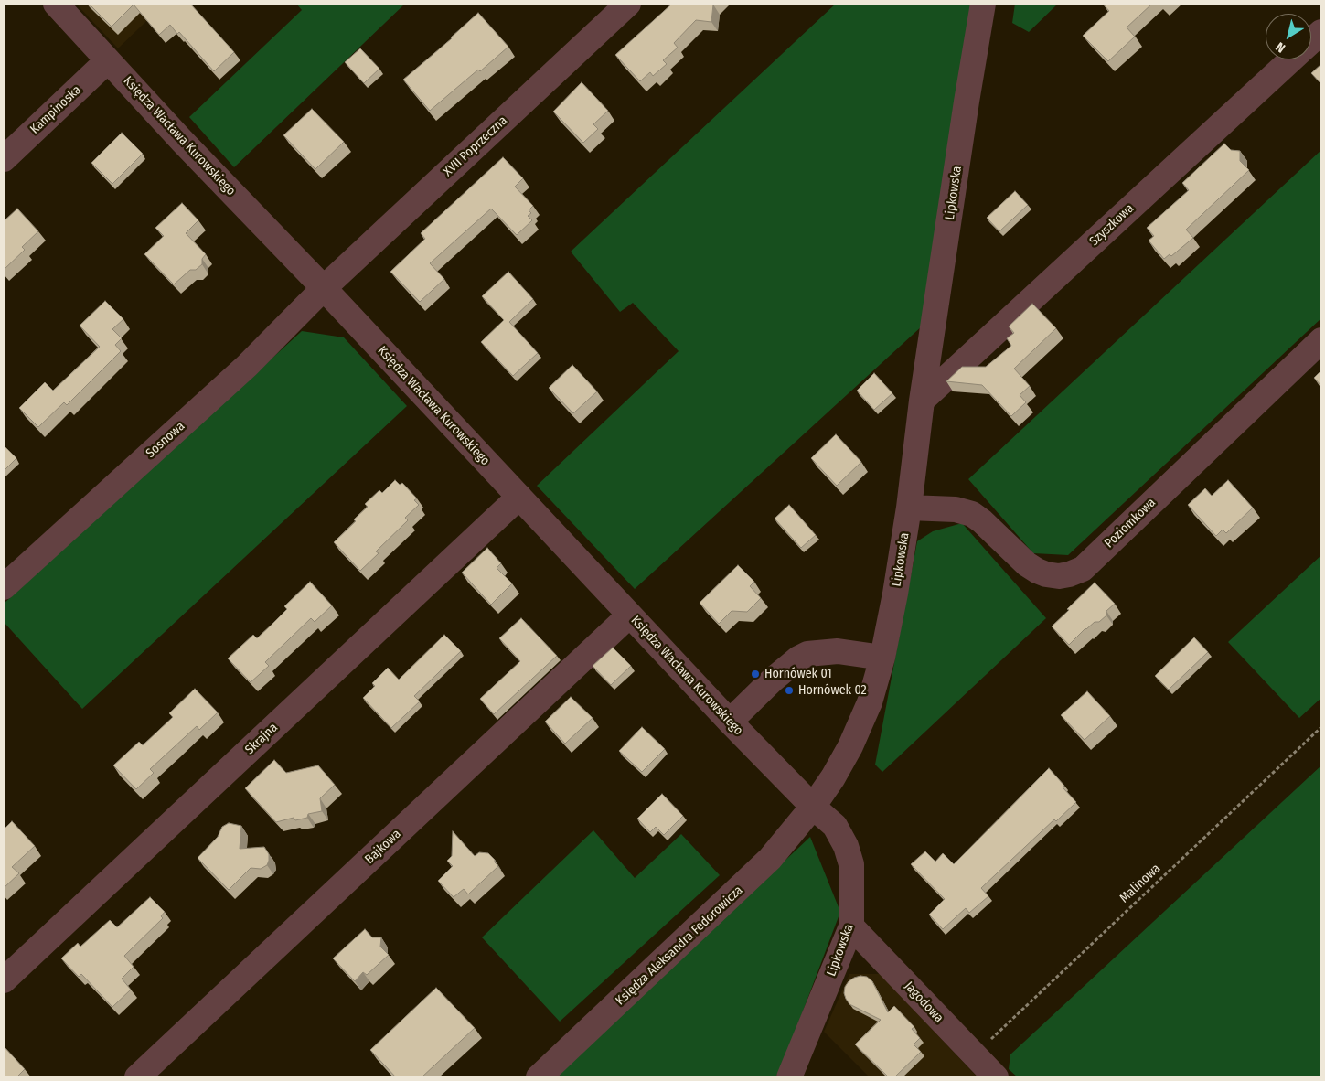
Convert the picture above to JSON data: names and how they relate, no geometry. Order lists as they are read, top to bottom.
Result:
{
  "streets": {
    "street": [
      "Kampinoska",
      "Księdza Wacława Kurowskiego",
      "XVII Poprzeczna",
      "Lipkowska",
      "Szyszkowa",
      "Sosnowa",
      "Poziomkowa",
      "Skrajna",
      "Bajkowa",
      "Księdza Aleksandra Fedorowicza",
      "Jagodowa"
    ],
    "path": ["Malinowa"]
  },
  "crossings": [
    ["Kampinoska", "Księdza Wacława Kurowskiego"],
    ["Księdza Wacława Kurowskiego", "XVII Poprzeczna"],
    ["Księdza Wacława Kurowskiego", "Lipkowska"],
    ["Księdza Wacława Kurowskiego", "Sosnowa"],
    ["Księdza Wacława Kurowskiego", "Skrajna"],
    ["Księdza Wacława Kurowskiego", "Bajkowa"],
    ["Księdza Wacława Kurowskiego", "Księdza Aleksandra Fedorowicza"],
    ["XVII Poprzeczna", "Sosnowa"],
    ["Lipkowska", "Szyszkowa"],
    ["Lipkowska", "Poziomkowa"],
    ["Lipkowska", "Księdza Aleksandra Fedorowicza"],
    ["Lipkowska", "Jagodowa"],
    ["Malinowa", "Jagodowa"]
  ],
  "places": ["Hornówek 01", "Hornówek 02"],
  "north": "bottom left"
}
